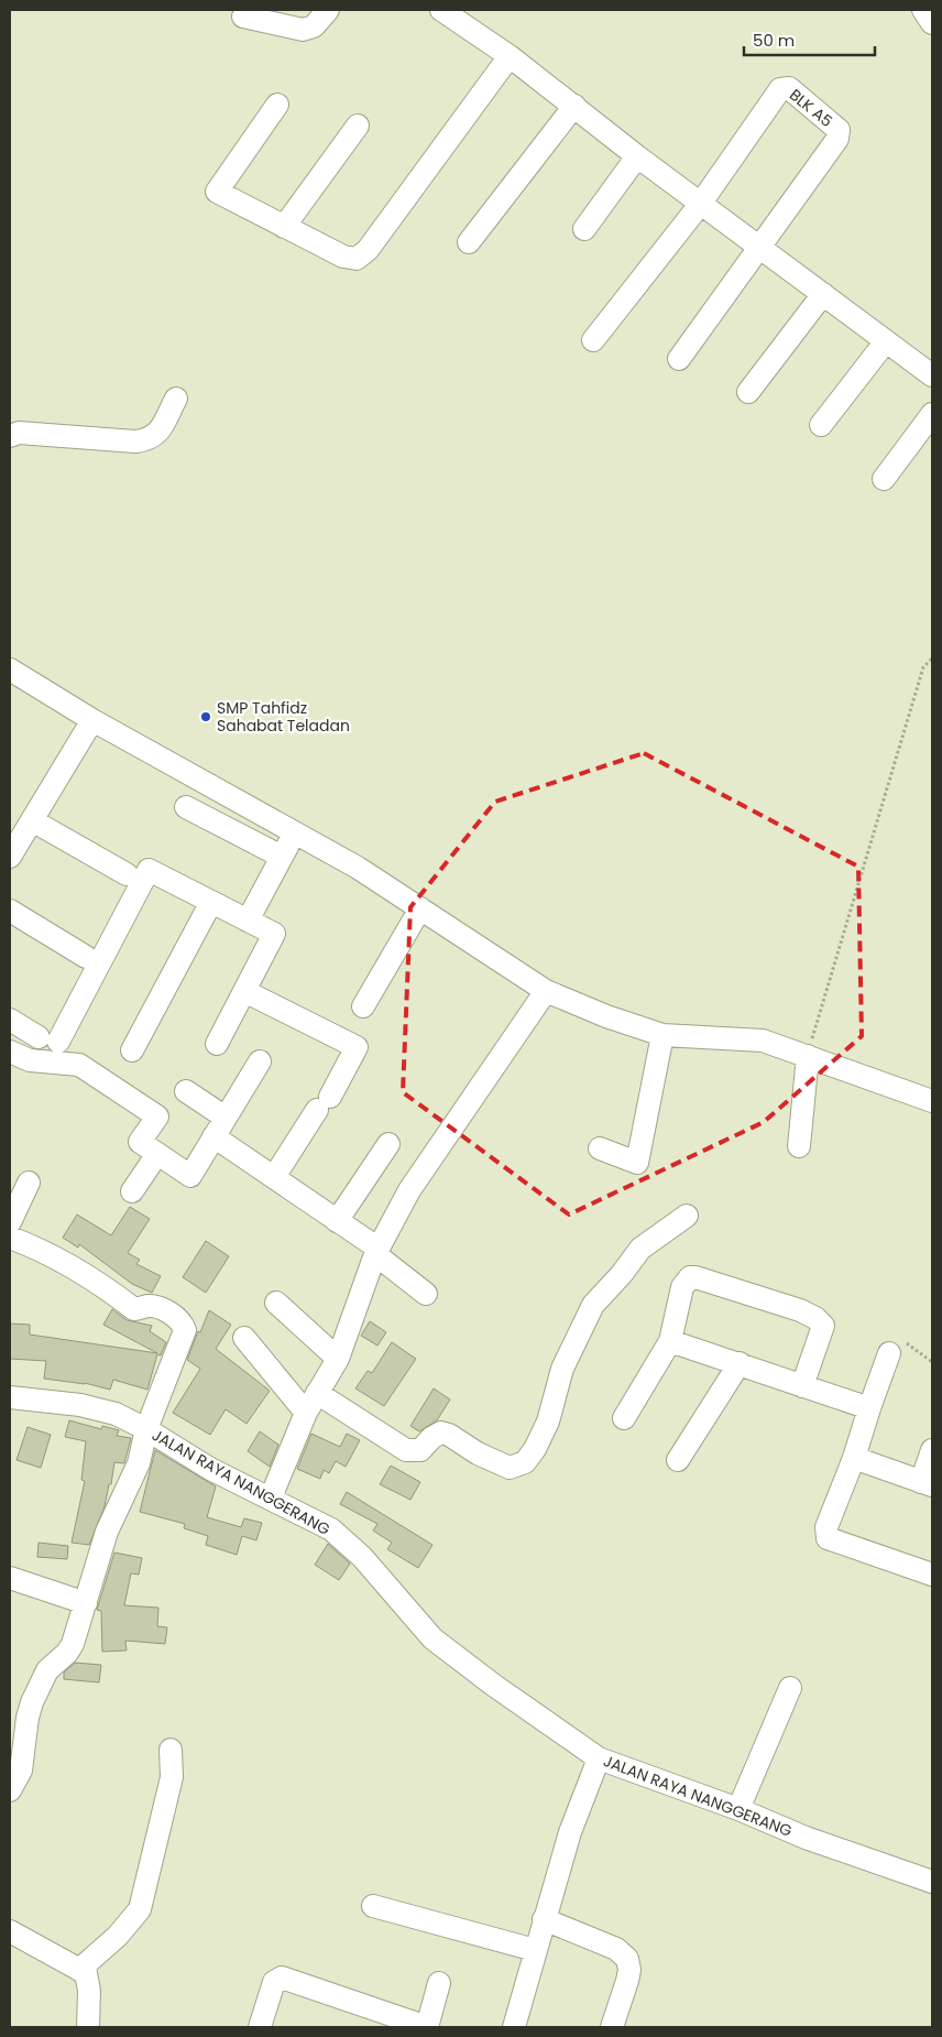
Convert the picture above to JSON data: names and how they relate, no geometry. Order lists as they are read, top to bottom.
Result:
{
  "streets": {
    "street": ["BLK A5", "JALAN RAYA NANGGERANG"]
  },
  "places": ["SMP Tahfidz Sahabat Teladan"],
  "scale_bar": "50 m"
}
